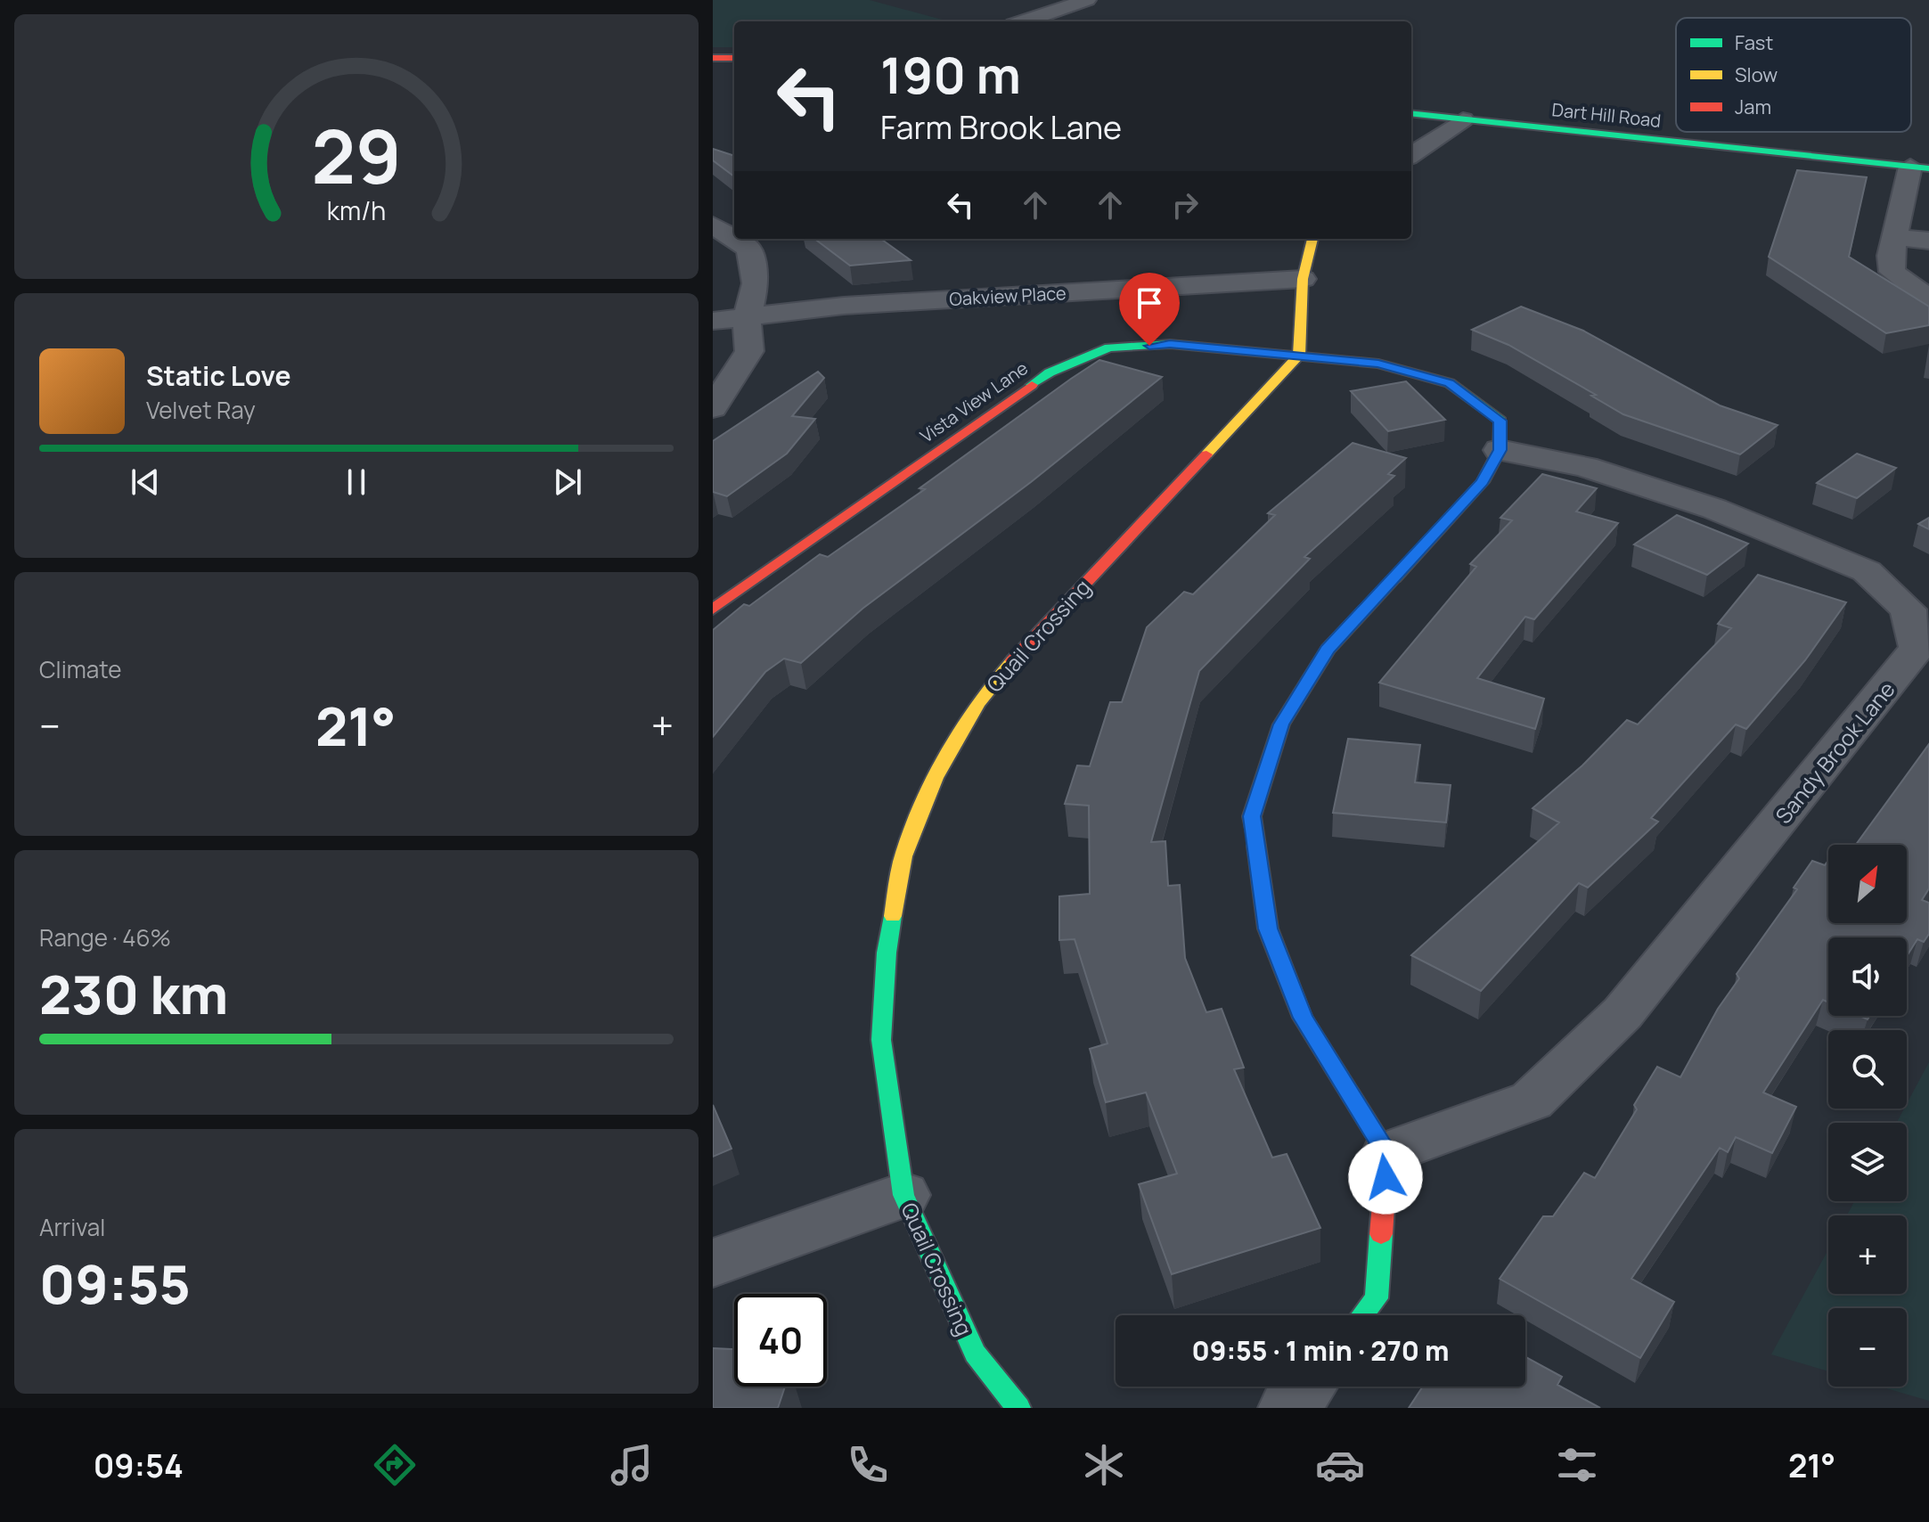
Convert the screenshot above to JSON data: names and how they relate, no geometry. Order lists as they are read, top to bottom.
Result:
{
  "streets": {
    "street": [
      "Dart Hill Road",
      "Oakview Place",
      "Vista View Lane",
      "Quail Crossing",
      "Sandy Brook Lane"
    ]
  },
  "crossings": [
    ["Vista View Lane", "Quail Crossing"],
    ["Vista View Lane", "Sandy Brook Lane"]
  ],
  "legend": ["Fast", "Slow", "Jam"],
  "north": "top right",
  "page": {
    "turn": ["190 m", "Farm Brook Lane"],
    "song": ["Static Love", "Velvet Ray"],
    "tile": [
      "Climate",
      ["Range · 46%", "230 km"],
      ["Arrival", "09:55"]
    ],
    "heat": ["−", "21°", "+"],
    "map_buttons": ["+", "−"],
    "limit": "40",
    "trip": "09:55 · 1 min · 270 m",
    "tabs": ["09:54", "21°"],
    "gauge": ["29", "km/h"]
  }
}
